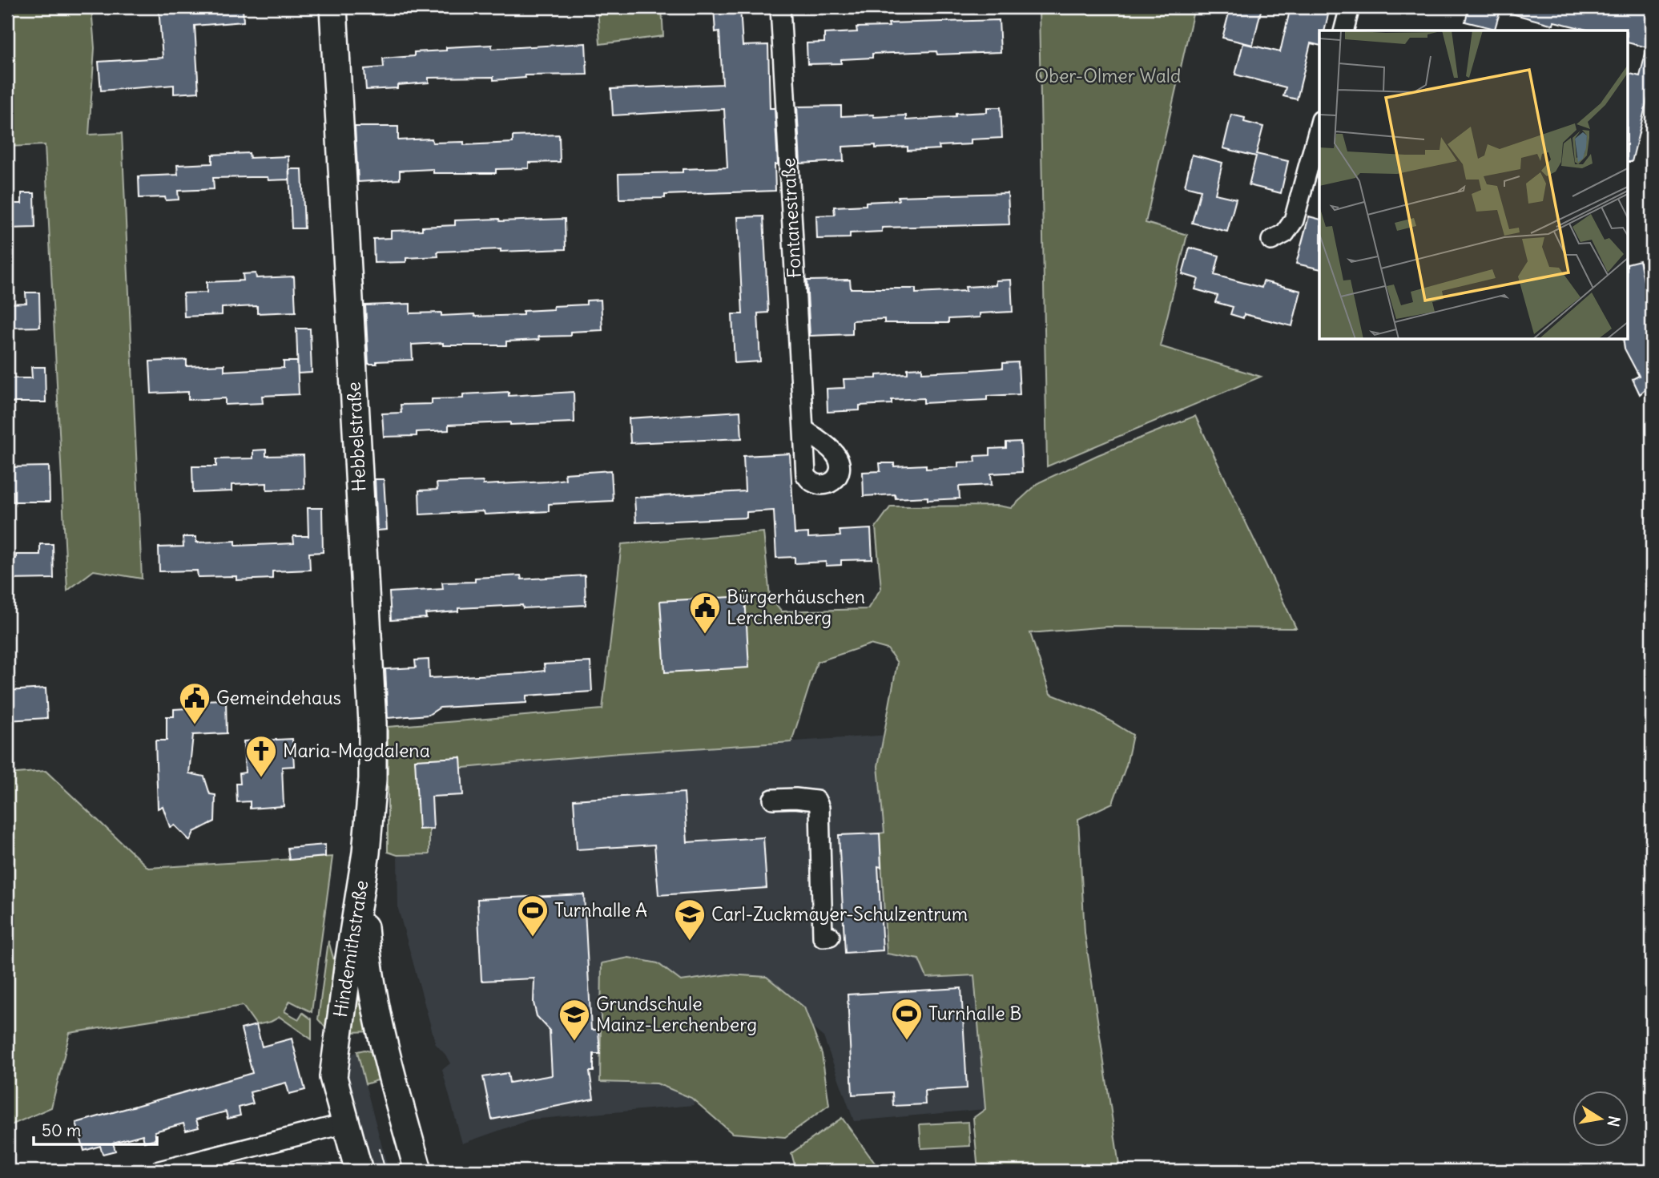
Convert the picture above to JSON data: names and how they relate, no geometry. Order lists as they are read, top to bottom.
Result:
{
  "streets": {
    "street": ["Fontanestraße", "Hebbelstraße", "Hindemithstraße"]
  },
  "crossings": [
    ["Hebbelstraße", "Hindemithstraße"]
  ],
  "parks": ["Ober-Olmer Wald"],
  "places": {
    "public building": ["Bürgerhäuschen Lerchenberg", "Gemeindehaus"],
    "church": ["Maria-Magdalena"],
    "sports": ["Turnhalle A", "Turnhalle B"],
    "school or university": ["Carl-Zuckmayer-Schulzentrum", "Grundschule Mainz-Lerchenberg"]
  },
  "scale_bar": "50 m",
  "north": "right"
}
